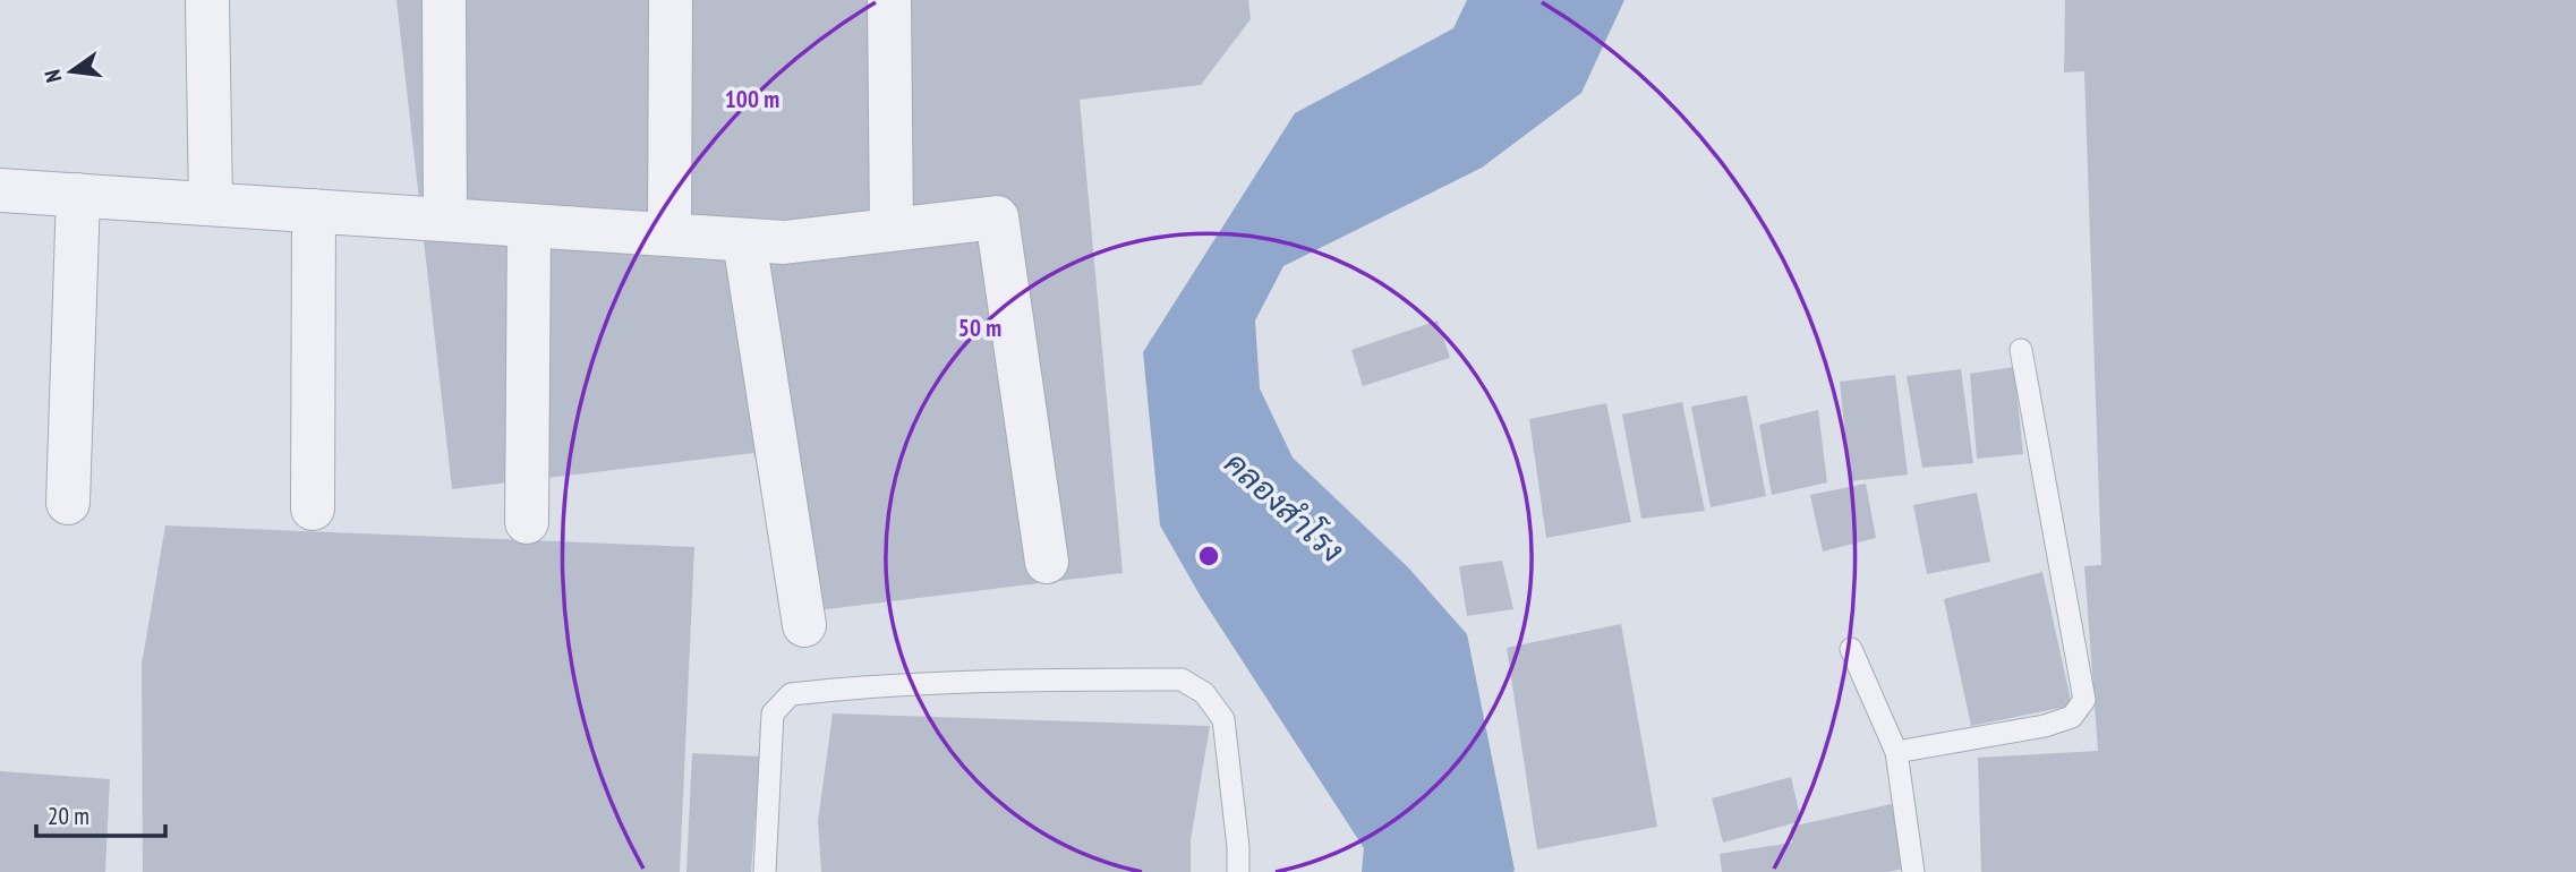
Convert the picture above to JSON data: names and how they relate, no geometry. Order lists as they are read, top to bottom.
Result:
{
  "water": ["คลองสำโรง"],
  "scale_bar": "20 m",
  "north": "left",
  "rings": ["100 m", "50 m"]
}
